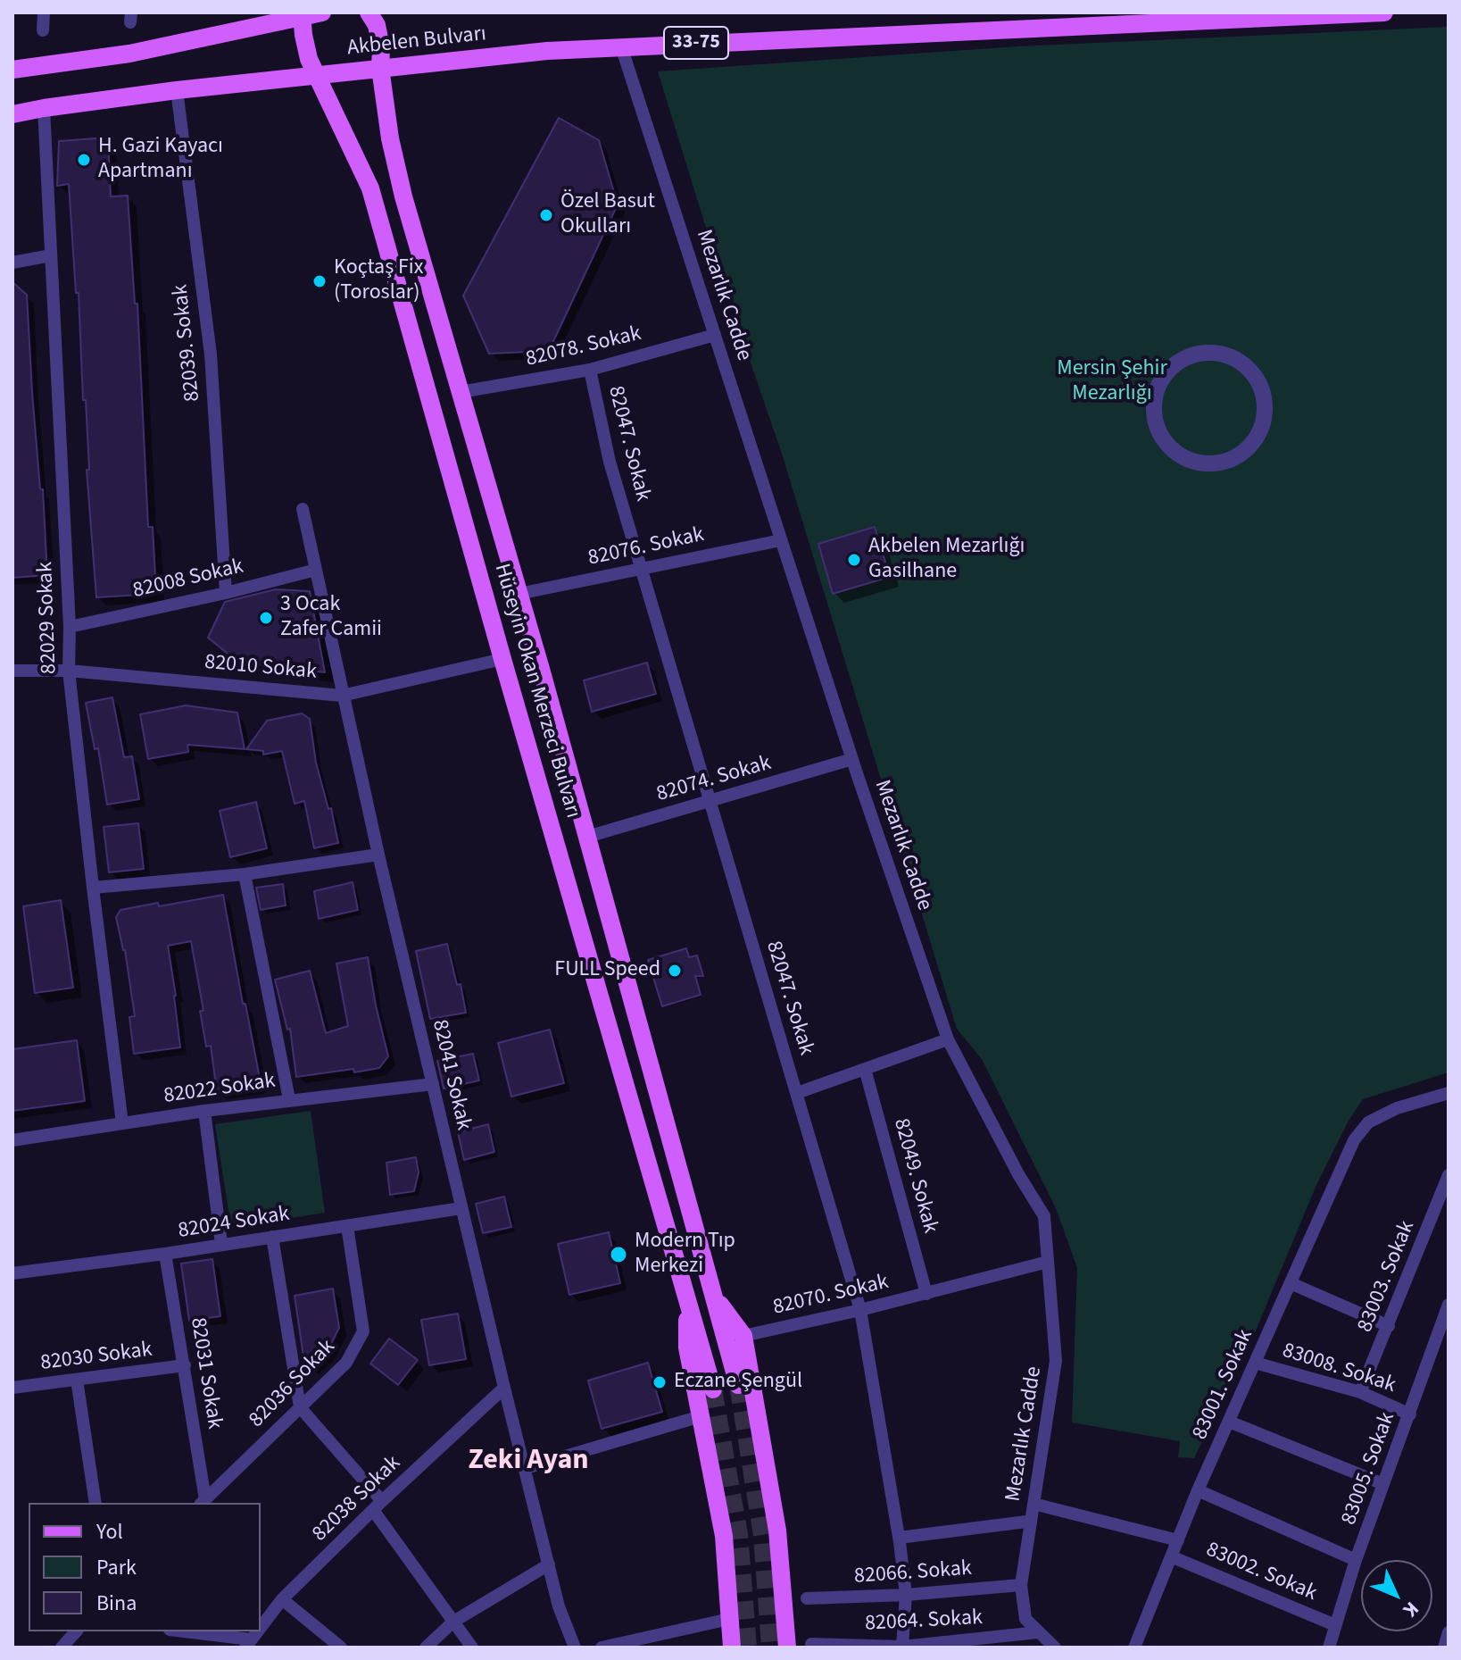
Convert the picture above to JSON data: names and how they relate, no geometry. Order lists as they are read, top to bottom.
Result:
{
  "streets": {
    "main road": ["Akbelen Bulvarı", "33-75", "Hüseyin Okan Merzeci Bulvarı"],
    "street": [
      "Mezarlık Cadde",
      "82039. Sokak",
      "82078. Sokak",
      "82047. Sokak",
      "82076. Sokak",
      "82008 Sokak",
      "82029 Sokak",
      "82010 Sokak",
      "82074. Sokak",
      "82041 Sokak",
      "82022 Sokak",
      "82049. Sokak",
      "82024 Sokak",
      "83003. Sokak",
      "82070. Sokak",
      "82030 Sokak",
      "83008. Sokak",
      "82031 Sokak",
      "82036 Sokak",
      "83001. Sokak",
      "83005. Sokak",
      "82038 Sokak",
      "83002. Sokak",
      "82066. Sokak",
      "82064. Sokak"
    ]
  },
  "crossings": [
    ["Akbelen Bulvarı", "Mezarlık Cadde"],
    ["Akbelen Bulvarı", "82039. Sokak"],
    ["Akbelen Bulvarı", "82029 Sokak"],
    ["Akbelen Bulvarı", "Hüseyin Okan Merzeci Bulvarı"],
    ["Mezarlık Cadde", "82078. Sokak"],
    ["Mezarlık Cadde", "82076. Sokak"],
    ["Mezarlık Cadde", "82074. Sokak"],
    ["Mezarlık Cadde", "82070. Sokak"],
    ["Mezarlık Cadde", "82066. Sokak"],
    ["Mezarlık Cadde", "82064. Sokak"],
    ["82039. Sokak", "82008 Sokak"],
    ["82078. Sokak", "82047. Sokak"],
    ["82078. Sokak", "Hüseyin Okan Merzeci Bulvarı"],
    ["82047. Sokak", "82076. Sokak"],
    ["82047. Sokak", "82074. Sokak"],
    ["82047. Sokak", "82070. Sokak"],
    ["82047. Sokak", "82066. Sokak"],
    ["82047. Sokak", "82064. Sokak"],
    ["82076. Sokak", "Hüseyin Okan Merzeci Bulvarı"],
    ["82008 Sokak", "82029 Sokak"],
    ["82008 Sokak", "82041 Sokak"],
    ["82029 Sokak", "82010 Sokak"],
    ["82029 Sokak", "82022 Sokak"],
    ["82010 Sokak", "Hüseyin Okan Merzeci Bulvarı"],
    ["82010 Sokak", "82041 Sokak"],
    ["Hüseyin Okan Merzeci Bulvarı", "82074. Sokak"],
    ["82041 Sokak", "82022 Sokak"],
    ["82041 Sokak", "82024 Sokak"],
    ["82041 Sokak", "82038 Sokak"],
    ["82049. Sokak", "82070. Sokak"],
    ["82024 Sokak", "82031 Sokak"],
    ["82024 Sokak", "82036 Sokak"],
    ["83003. Sokak", "83008. Sokak"],
    ["82030 Sokak", "82031 Sokak"],
    ["83008. Sokak", "83001. Sokak"],
    ["83008. Sokak", "83005. Sokak"],
    ["82031 Sokak", "82036 Sokak"],
    ["83001. Sokak", "83002. Sokak"],
    ["83005. Sokak", "83002. Sokak"]
  ],
  "districts": ["Zeki Ayan"],
  "parks": ["Mersin Şehir Mezarlığı"],
  "places": [
    "H. Gazi Kayacı Apartmanı",
    "Özel Basut Okulları",
    "Koçtaş Fix (Toroslar)",
    "Akbelen Mezarlığı Gasilhane",
    "3 Ocak Zafer Camii",
    "FULL Speed",
    "Modern Tıp Merkezi",
    "Eczane Şengül"
  ],
  "legend": ["Yol", "Park", "Bina"],
  "north": "bottom right"
}
